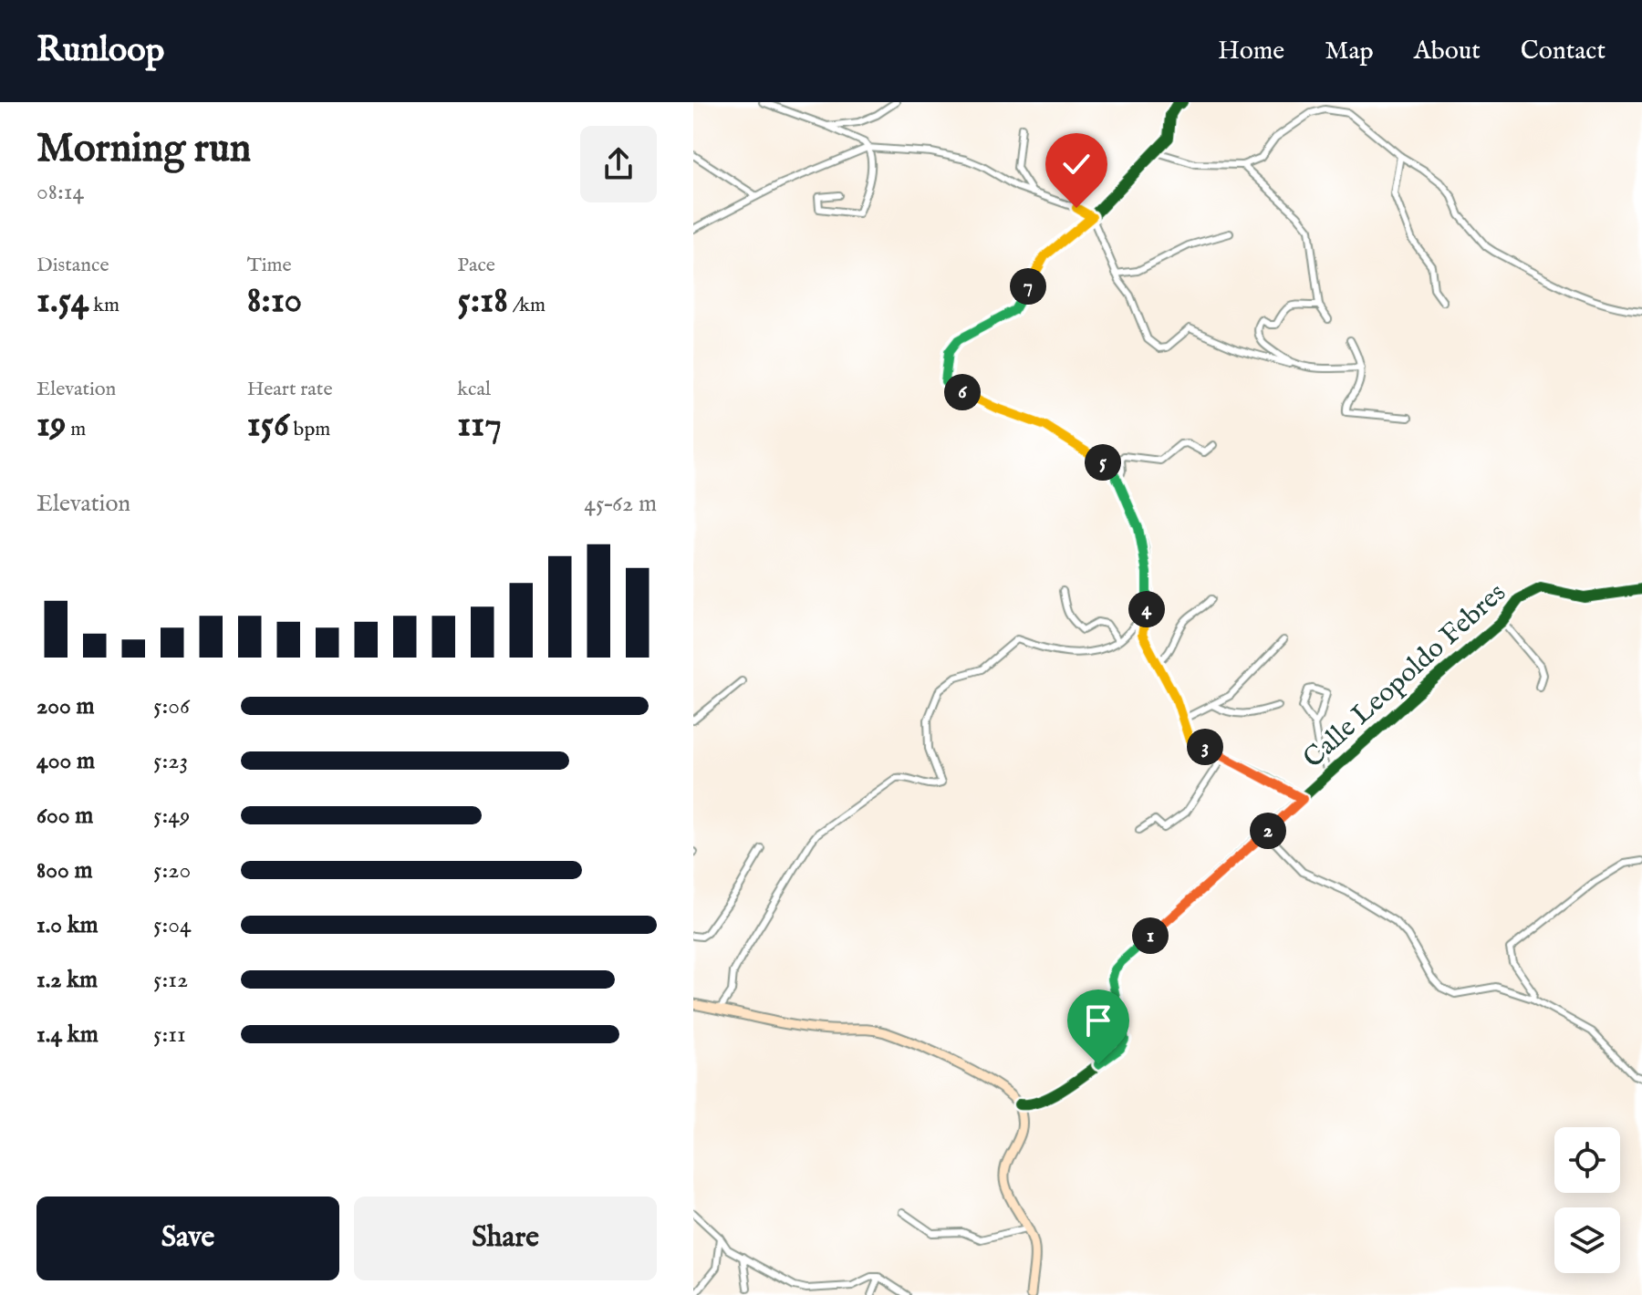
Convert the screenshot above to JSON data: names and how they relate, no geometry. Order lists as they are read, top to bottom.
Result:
{
  "streets": {
    "street": ["Calle Leopoldo Febres"]
  },
  "page": {
    "header": "Runloop",
    "nav": [
      "Home",
      "Map",
      "About",
      "Contact"
    ],
    "heading": ["Morning run", "08:14"],
    "stats": [
      ["Distance", "1.54 km"],
      ["Time", "8:10"],
      ["Pace", "5:18 /km"],
      ["Elevation", "19 m"],
      ["Heart rate", "156 bpm"],
      ["kcal", "117"]
    ],
    "pins": [
      "7",
      "6",
      "5",
      "4",
      "3",
      "2",
      "1"
    ],
    "chart": ["Elevation", "45–62 m"],
    "list": [
      {
        "name": "200 m",
        "note": "5:06"
      },
      {
        "name": "400 m",
        "note": "5:23"
      },
      {
        "name": "600 m",
        "note": "5:49"
      },
      {
        "name": "800 m",
        "note": "5:20"
      },
      {
        "name": "1.0 km",
        "note": "5:04"
      },
      {
        "name": "1.2 km",
        "note": "5:12"
      },
      {
        "name": "1.4 km",
        "note": "5:11"
      }
    ],
    "buttons": ["Save", "Share"]
  }
}
